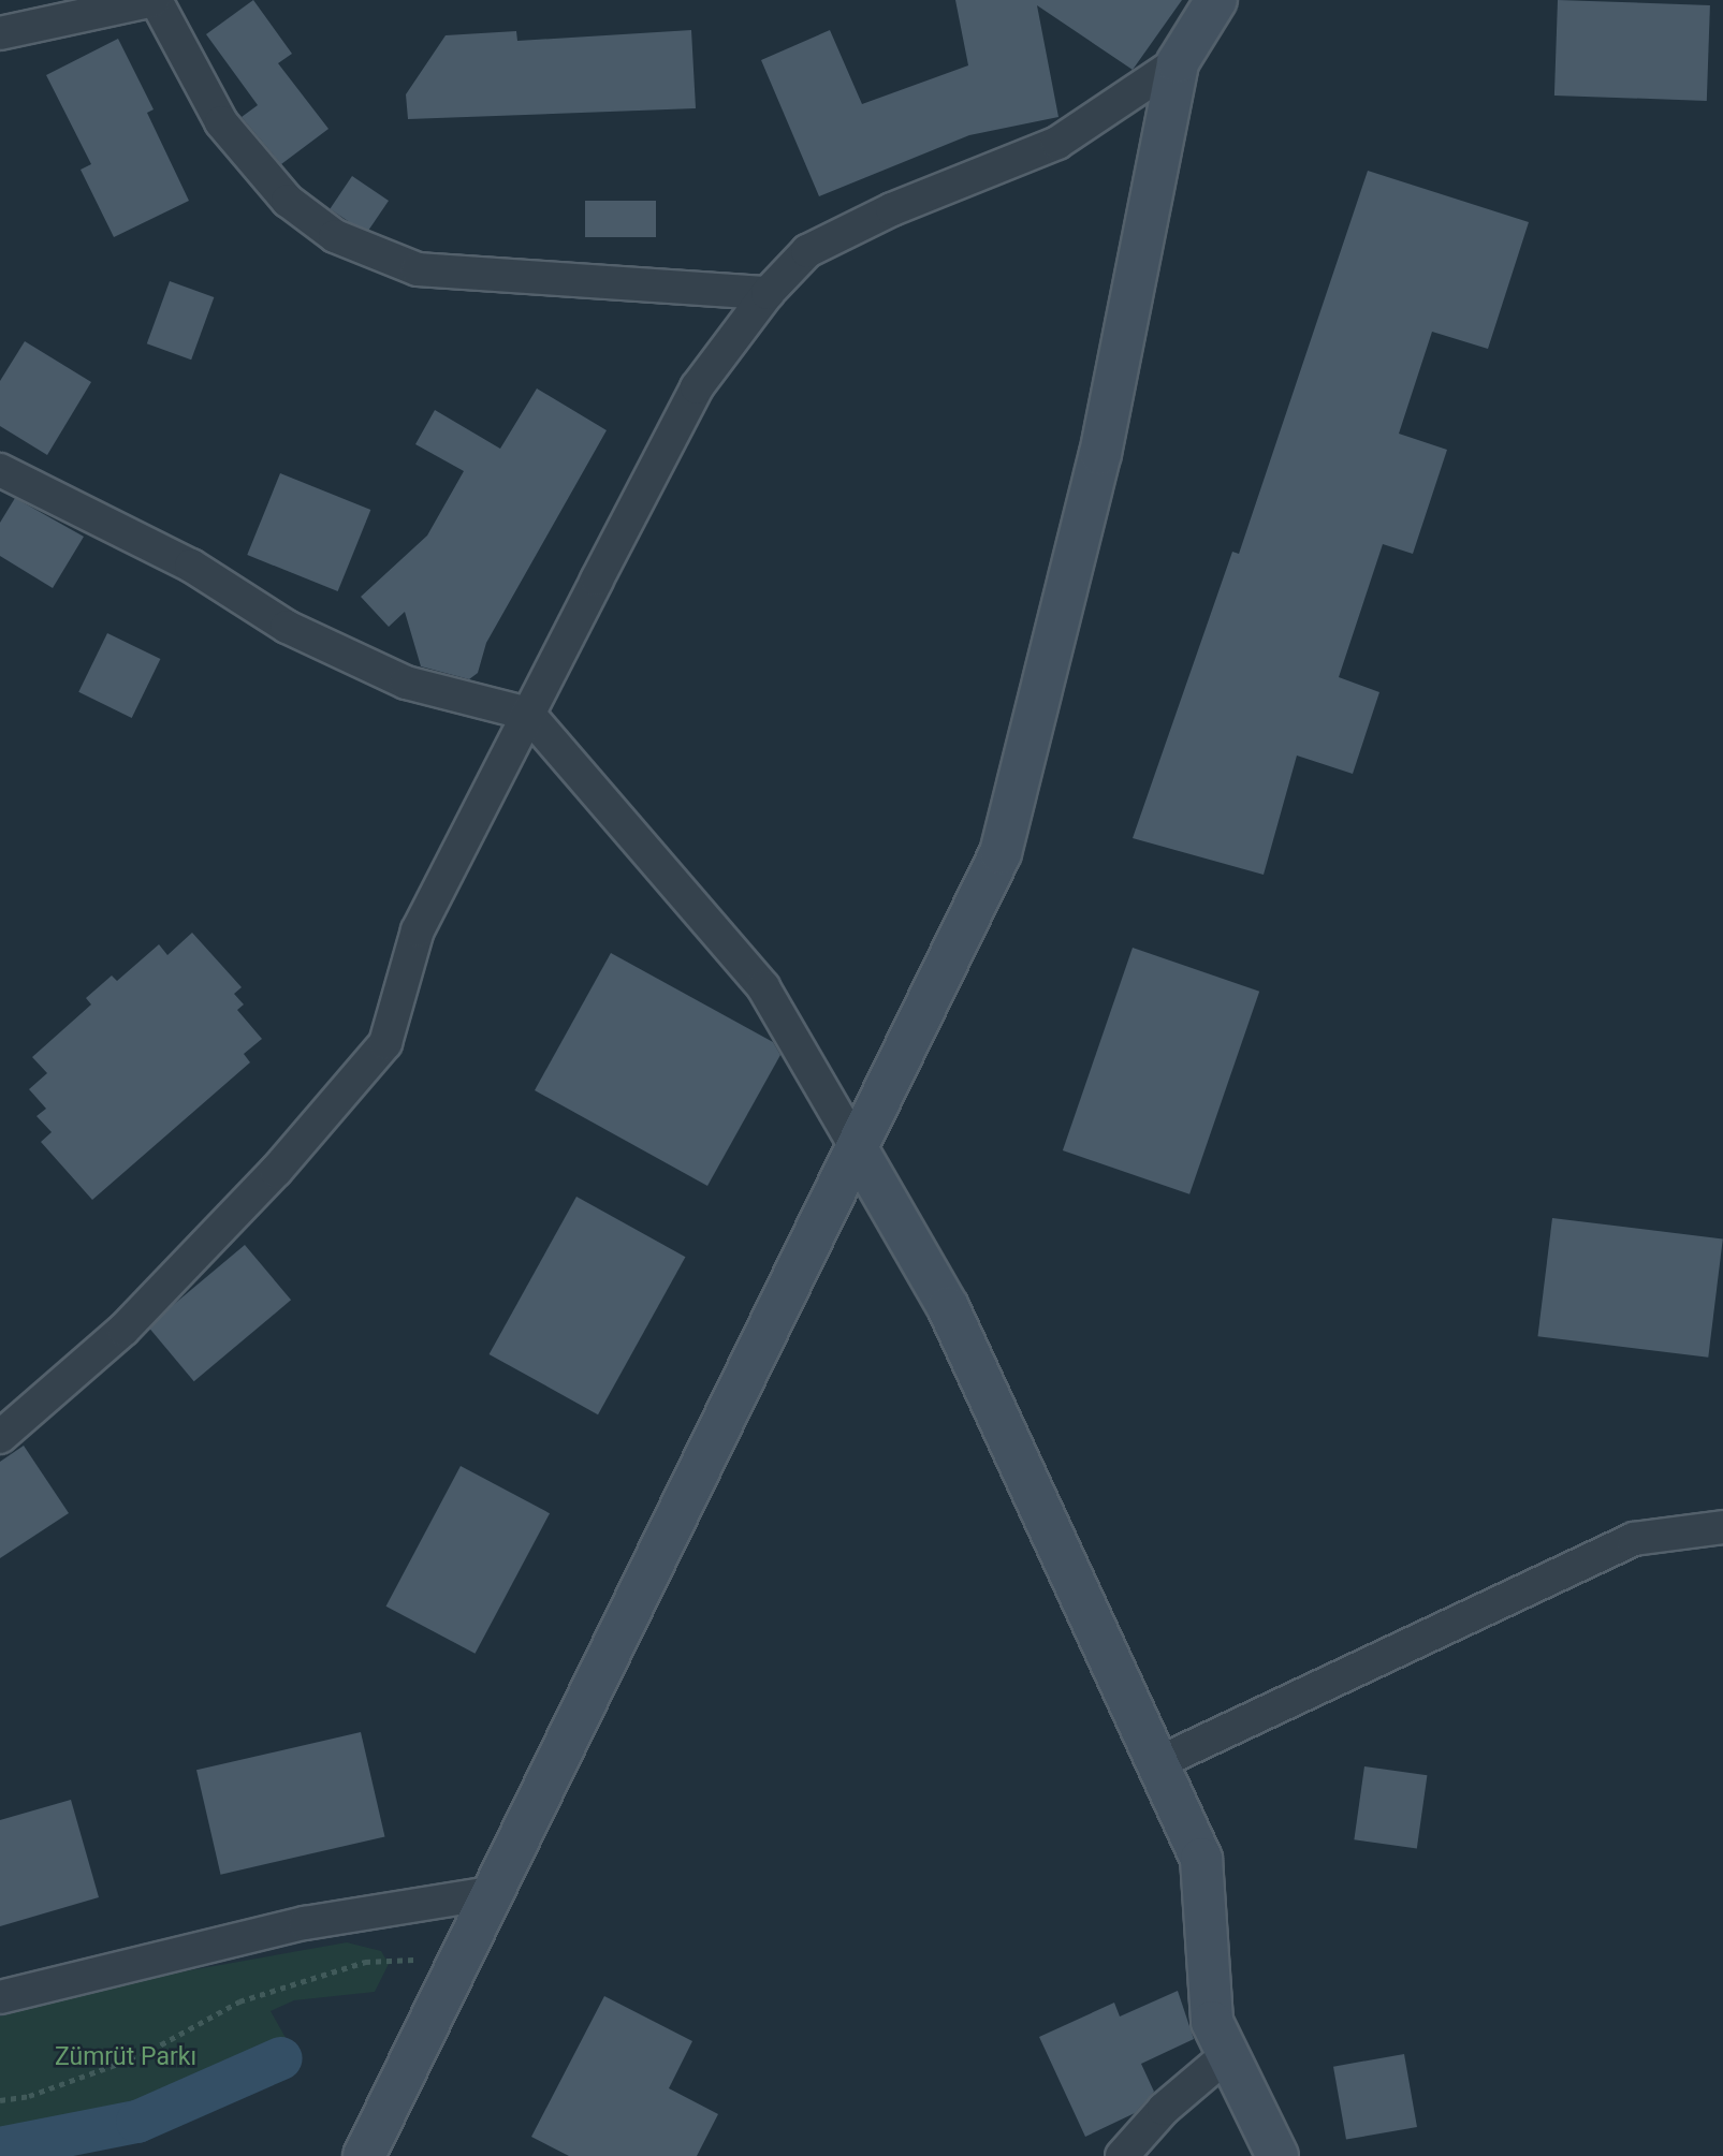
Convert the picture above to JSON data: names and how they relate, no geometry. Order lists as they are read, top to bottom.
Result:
{
  "parks": ["Zümrüt Parkı"]
}
